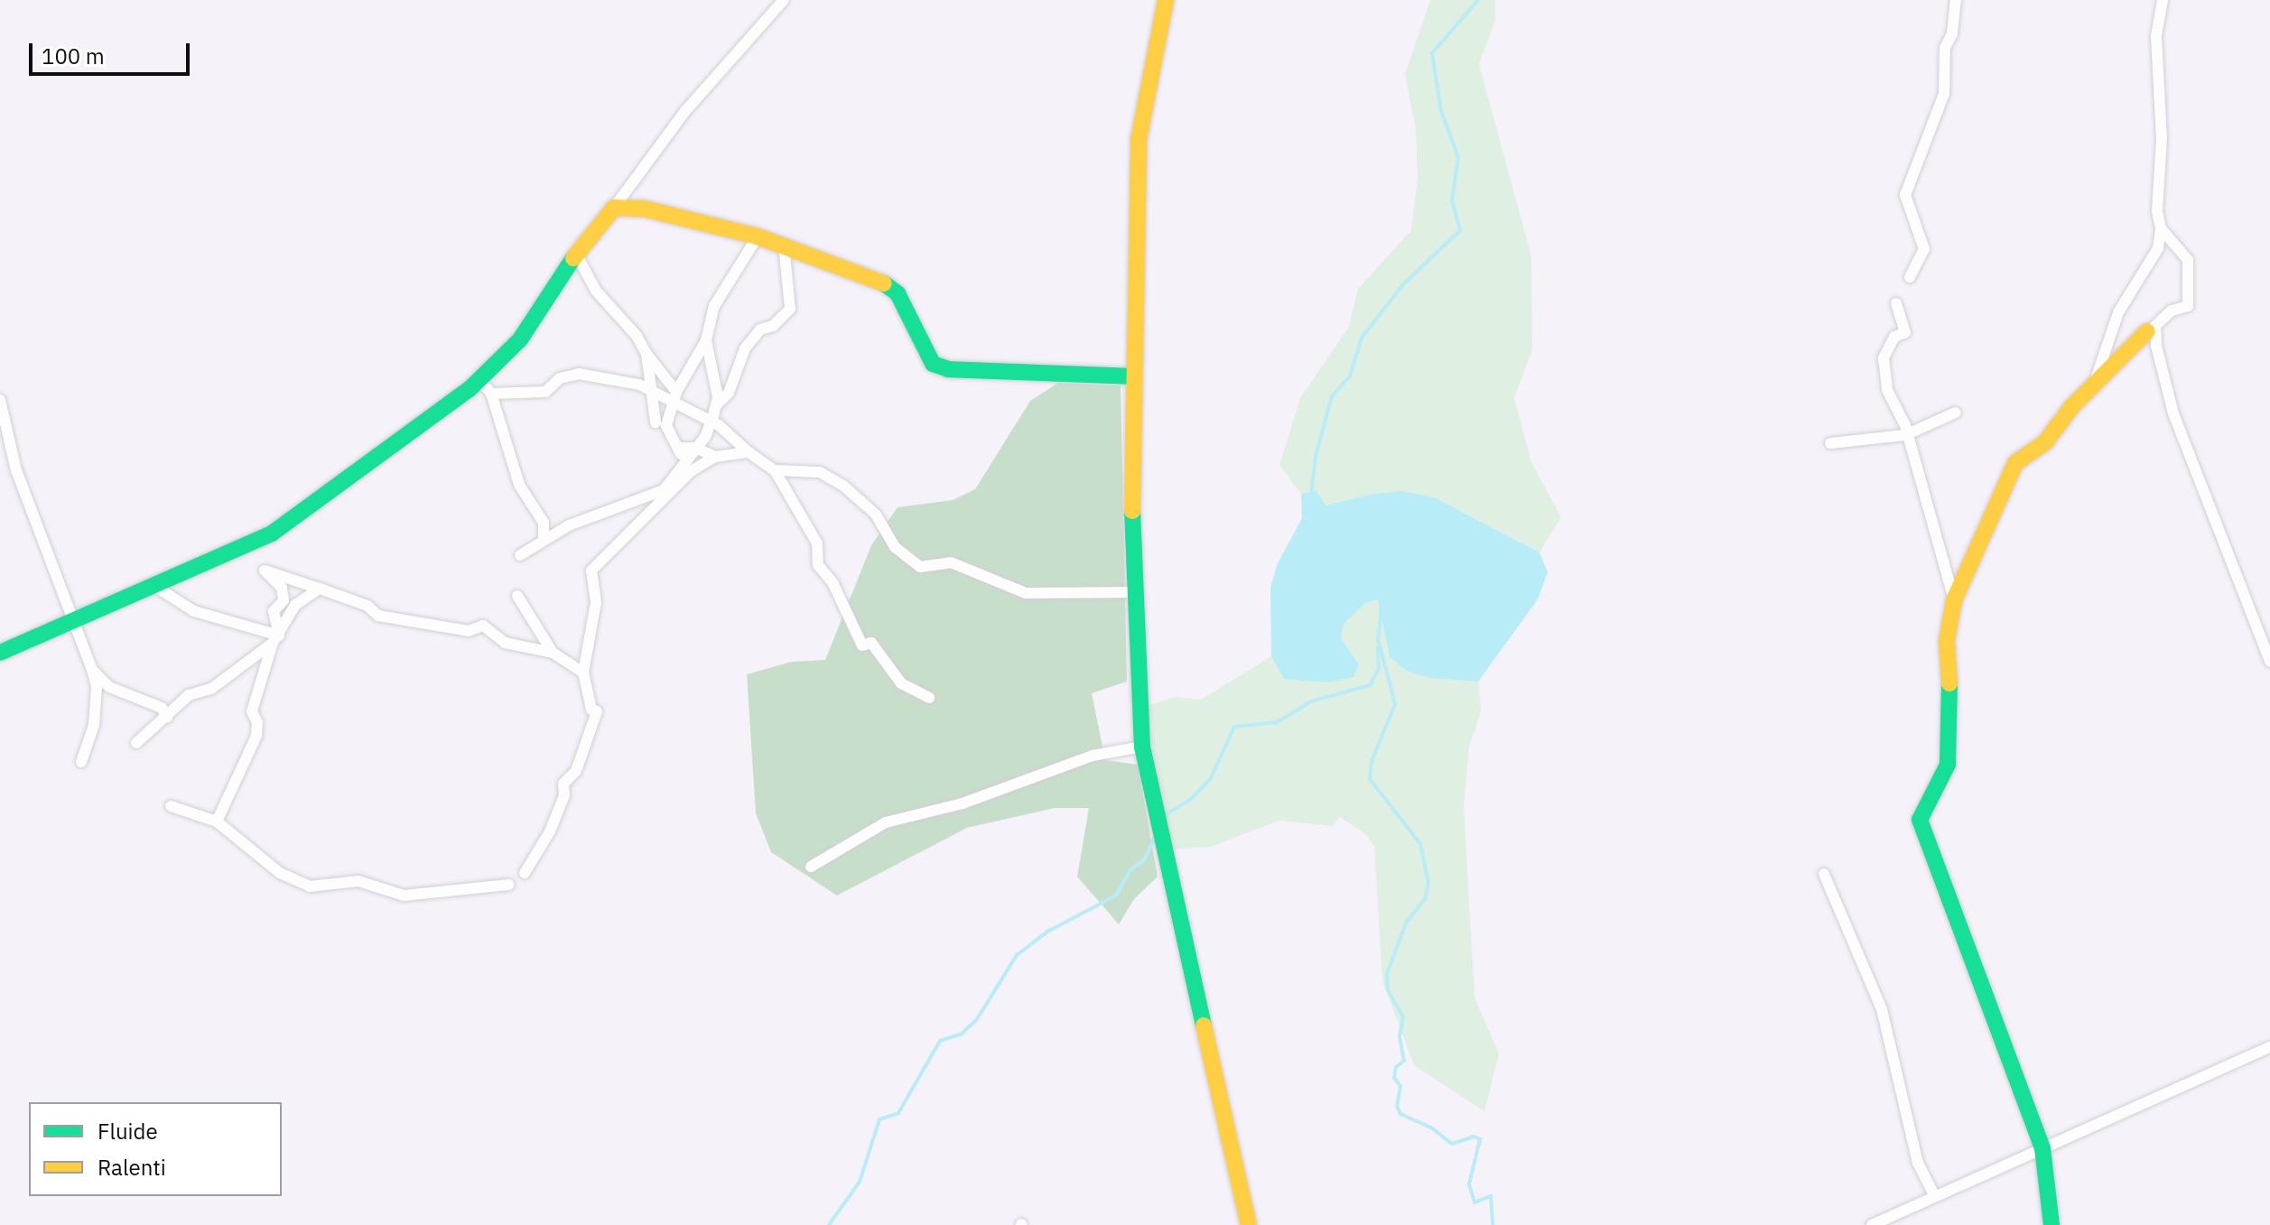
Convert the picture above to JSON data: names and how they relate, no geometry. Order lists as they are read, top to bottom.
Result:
{
  "legend": ["Fluide", "Ralenti"],
  "scale_bar": "100 m"
}
